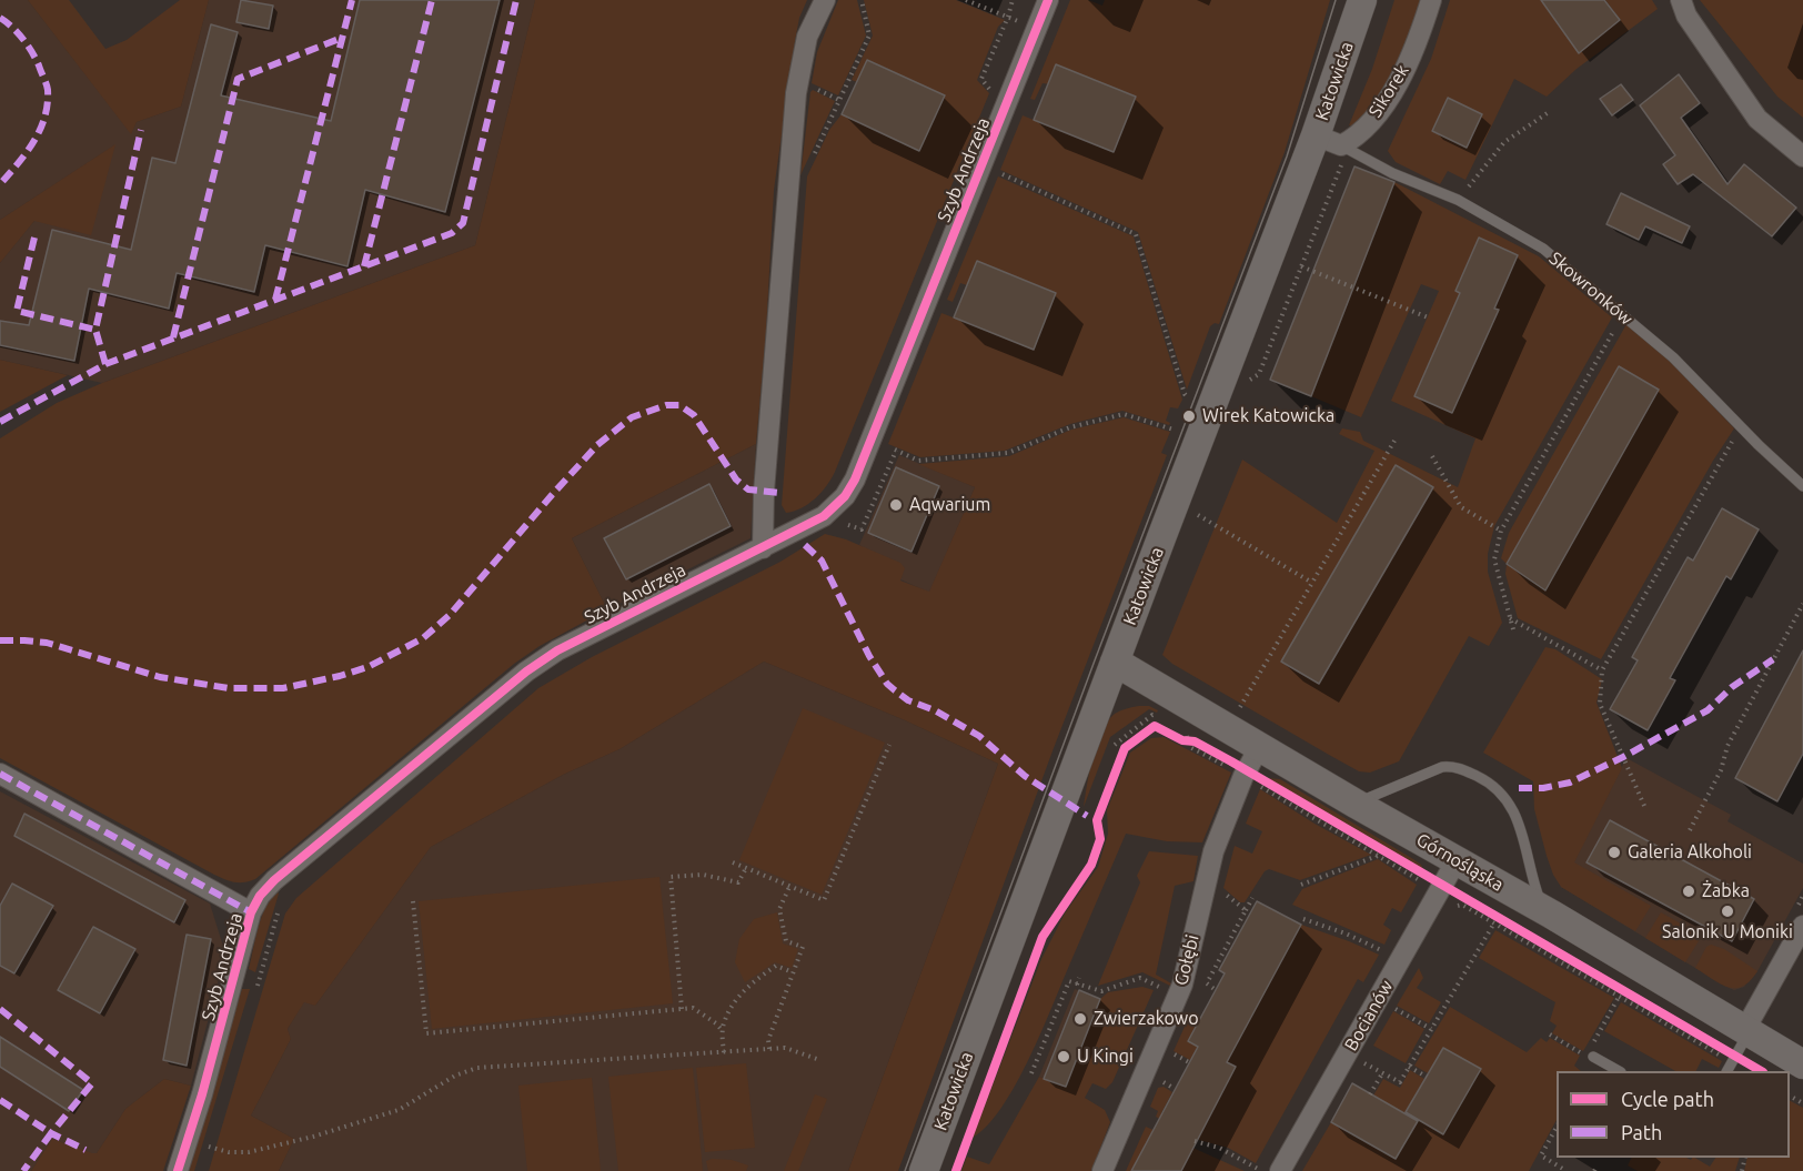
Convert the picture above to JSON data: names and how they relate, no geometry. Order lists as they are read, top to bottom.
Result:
{
  "streets": {
    "street": [
      "Katowicka",
      "Sikorek",
      "Szyb Andrzeja",
      "Górnośląska",
      "Gołębi",
      "Bocianów"
    ],
    "lane": ["Skowronków"]
  },
  "crossings": [
    ["Katowicka", "Sikorek"],
    ["Katowicka", "Skowronków"],
    ["Katowicka", "Górnośląska"],
    ["Sikorek", "Skowronków"],
    ["Górnośląska", "Gołębi"],
    ["Górnośląska", "Bocianów"]
  ],
  "places": [
    "Wirek Katowicka",
    "Aqwarium",
    "Galeria Alkoholi",
    "Żabka",
    "Salonik U Moniki",
    "Zwierzakowo",
    "U Kingi"
  ],
  "legend": ["Cycle path", "Path"]
}
